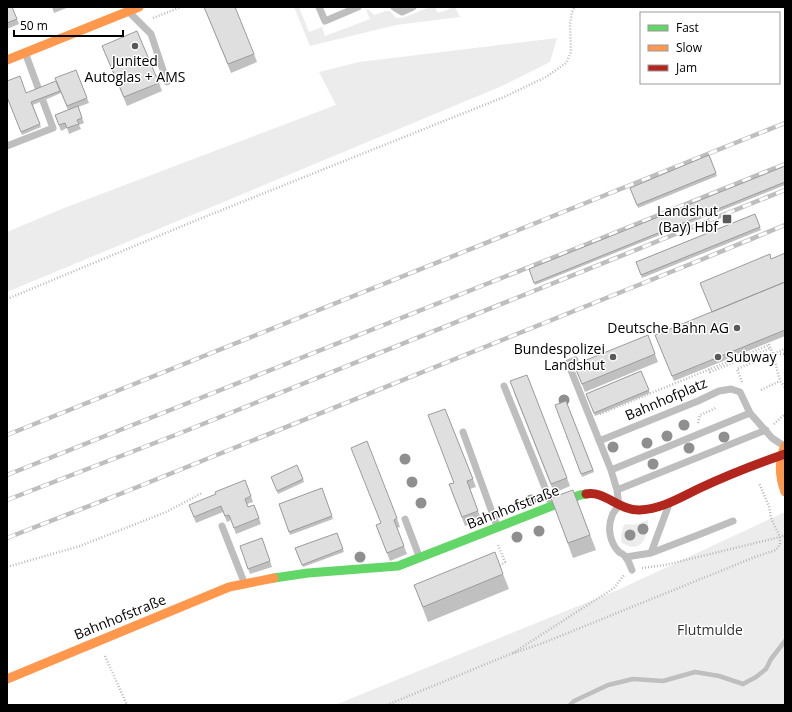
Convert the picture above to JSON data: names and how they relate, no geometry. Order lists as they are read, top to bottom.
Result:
{
  "streets": {
    "street": ["Bahnhofstraße"],
    "lane": ["Bahnhofplatz"]
  },
  "crossings": [
    ["Bahnhofplatz", "Bahnhofstraße"]
  ],
  "parks": ["Flutmulde"],
  "places": {
    "other": [
      "Junited Autoglas + AMS",
      "Deutsche Bahn AG",
      "Bundespolizei Landshut",
      "Subway"
    ],
    "transit": ["Landshut (Bay) Hbf"]
  },
  "legend": ["Fast", "Slow", "Jam"],
  "scale_bar": "50 m"
}
